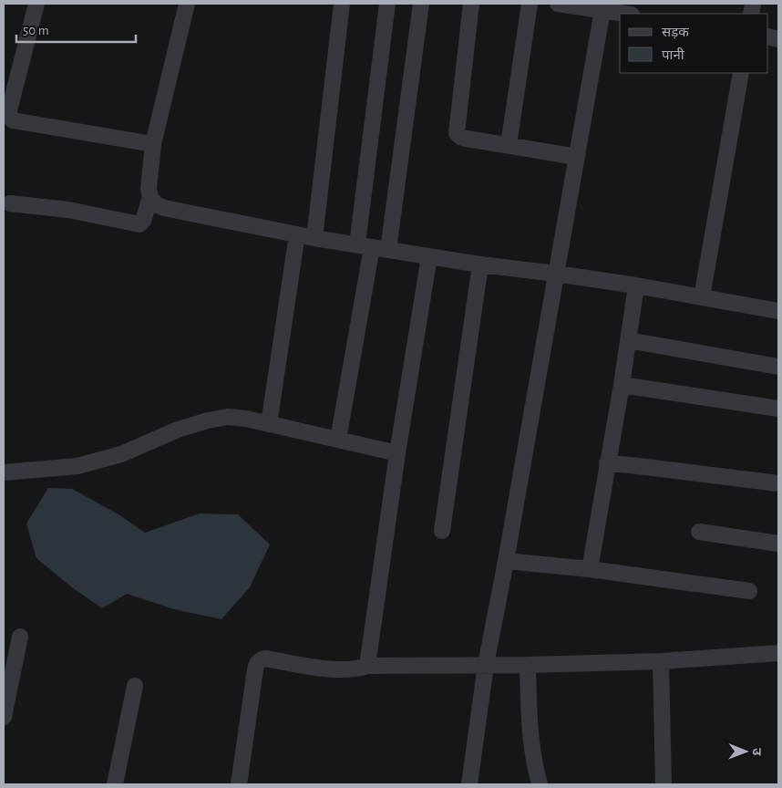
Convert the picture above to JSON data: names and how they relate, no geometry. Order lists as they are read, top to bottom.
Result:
{
  "legend": ["सड़क", "पानी"],
  "scale_bar": "50 m",
  "north": "right"
}
